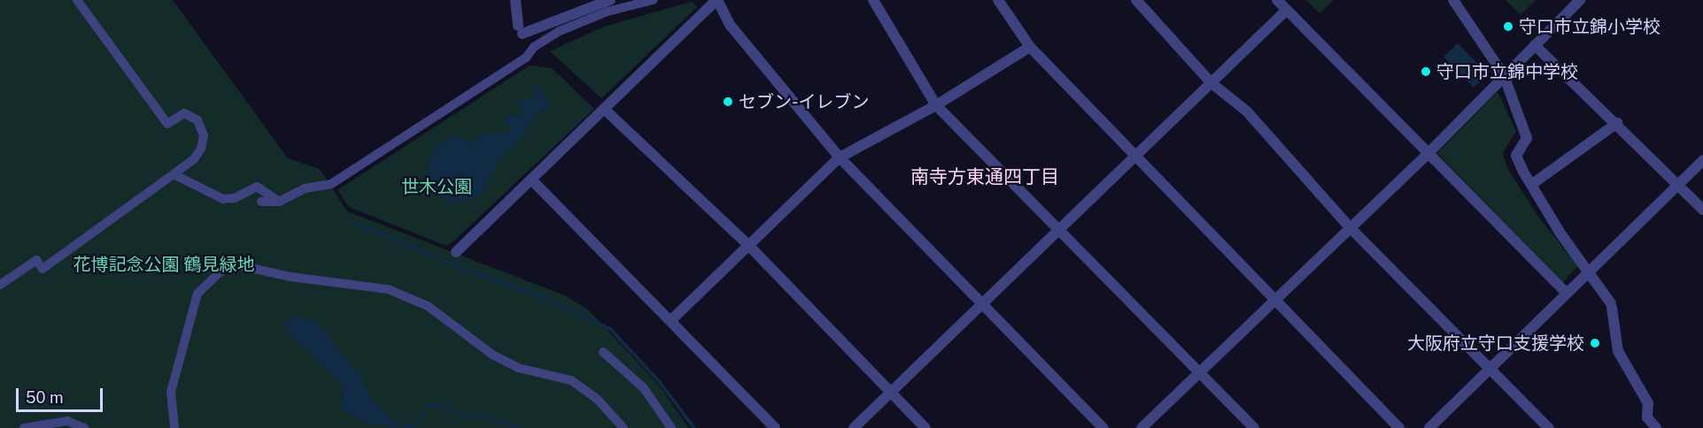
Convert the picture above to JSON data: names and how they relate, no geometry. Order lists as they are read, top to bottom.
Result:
{
  "districts": ["南寺方東通四丁目"],
  "parks": ["世木公園", "花博記念公園 鶴見緑地"],
  "places": [
    "守口市立錦小学校",
    "守口市立錦中学校",
    "セブン-イレブン",
    "大阪府立守口支援学校"
  ],
  "scale_bar": "50 m"
}
